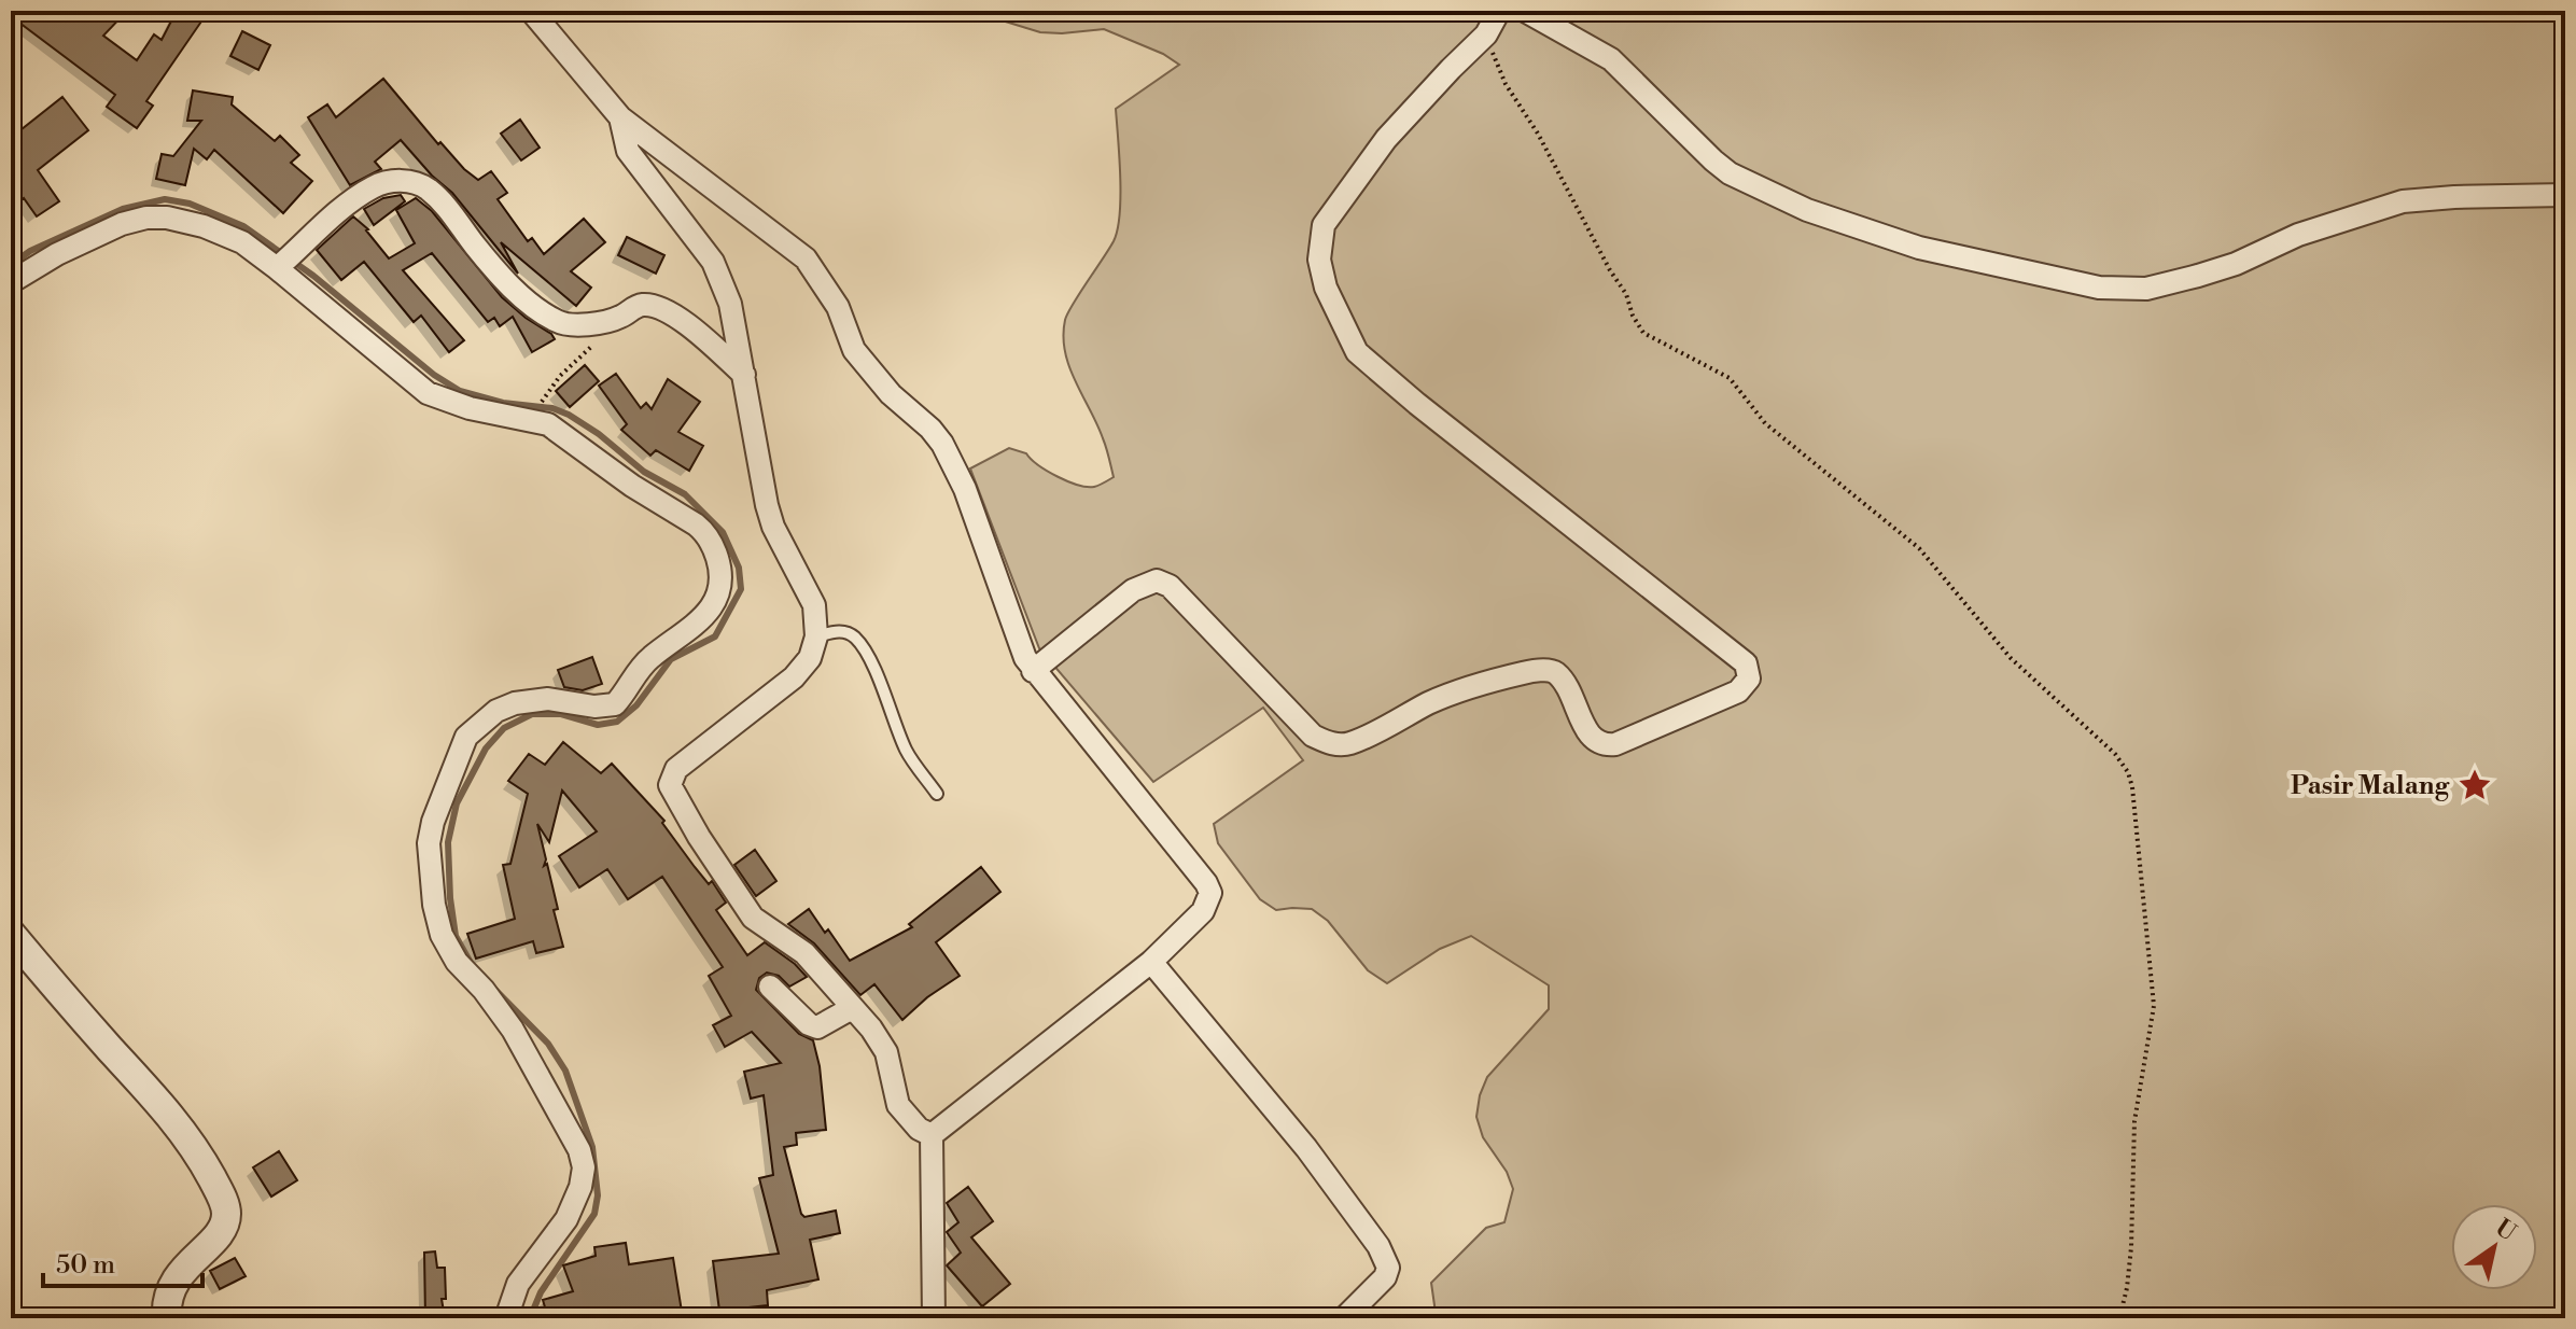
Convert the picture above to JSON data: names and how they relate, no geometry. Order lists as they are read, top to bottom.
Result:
{
  "places": {
    "place": ["Pasir Malang"]
  },
  "scale_bar": "50 m",
  "north": "top right"
}
